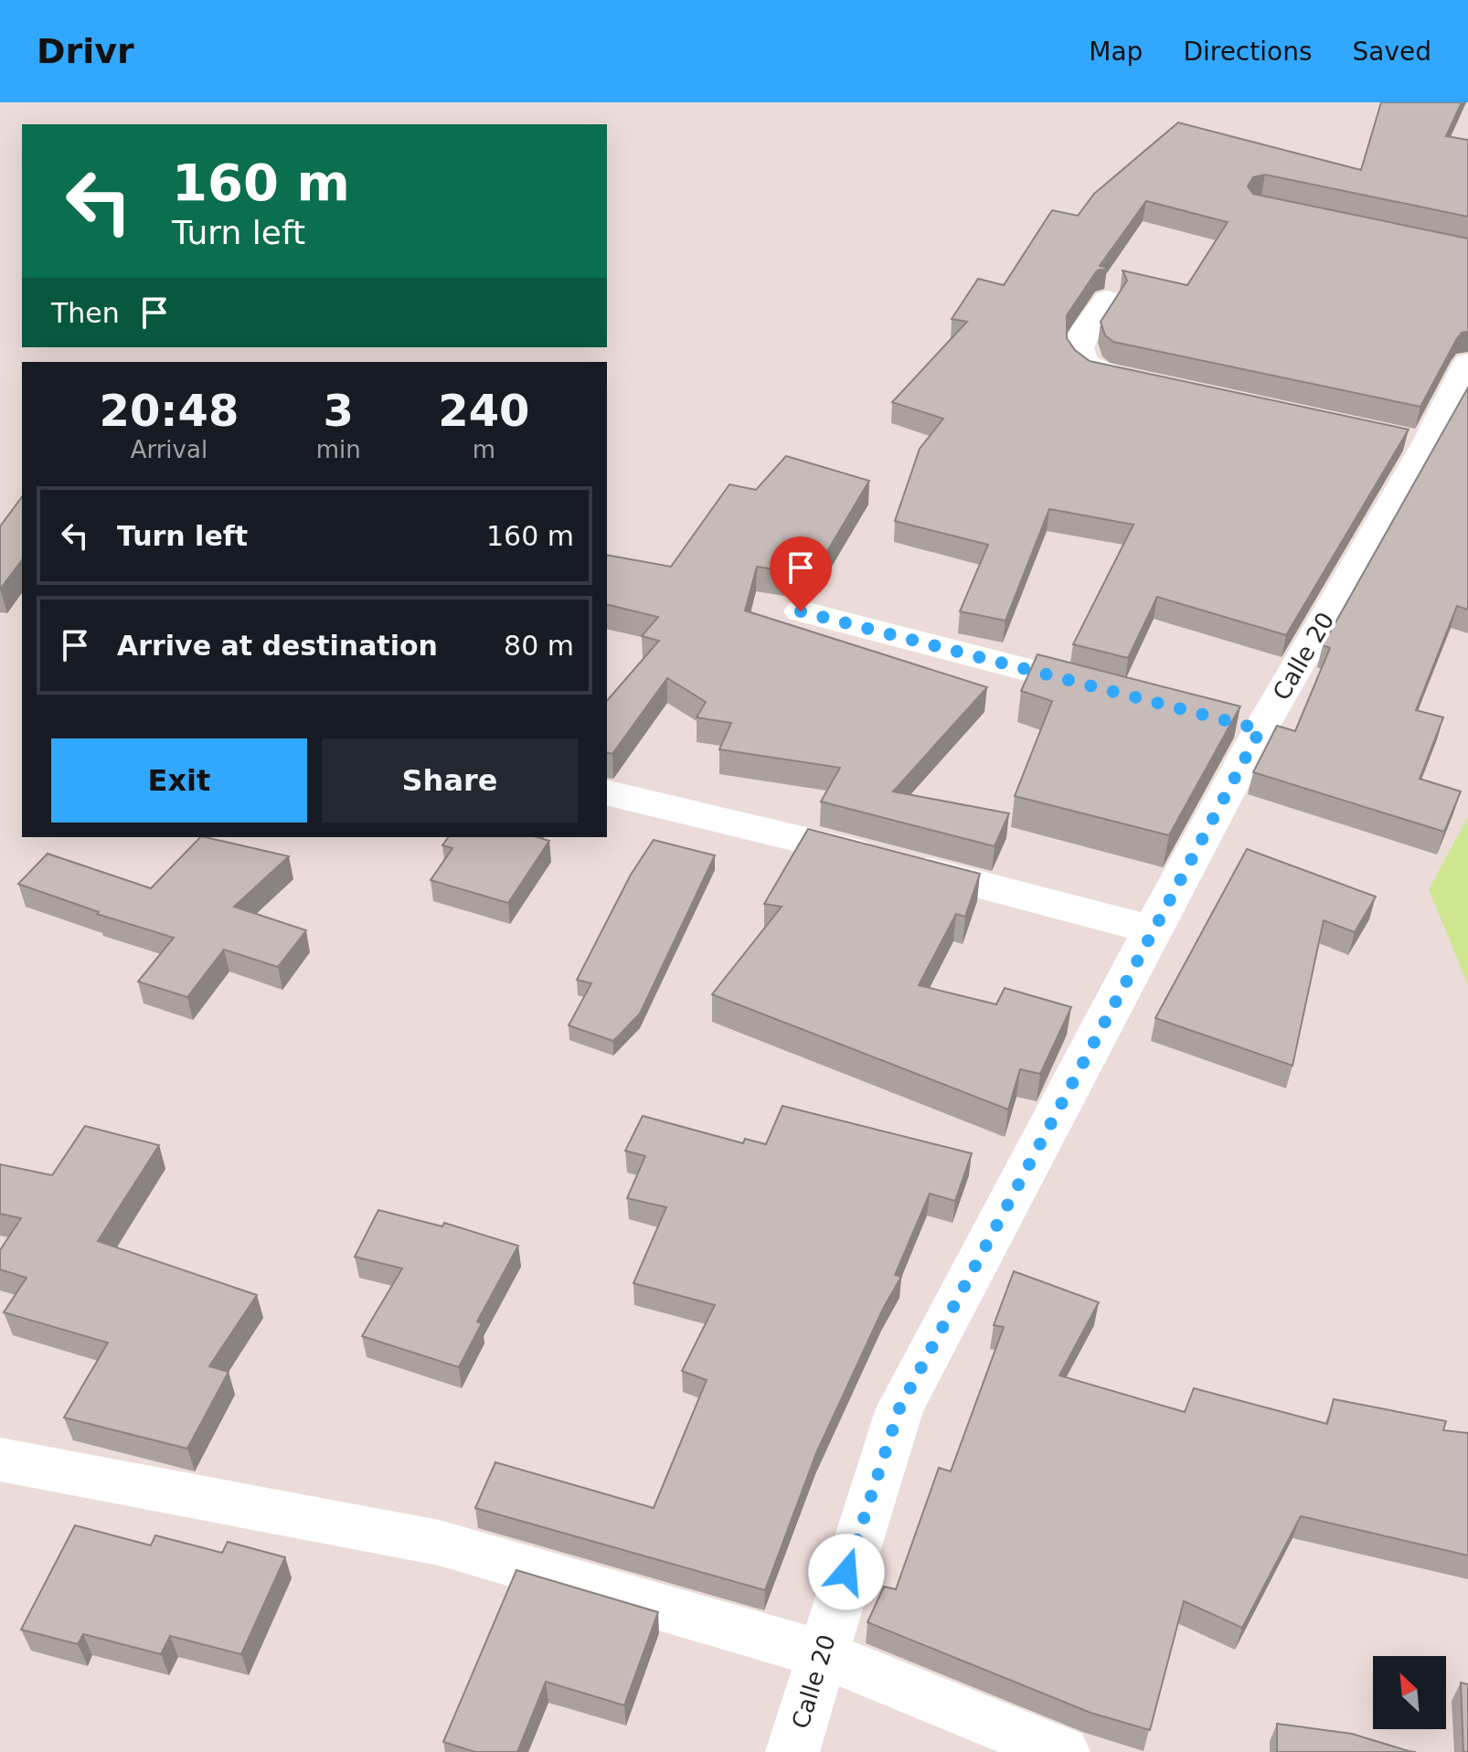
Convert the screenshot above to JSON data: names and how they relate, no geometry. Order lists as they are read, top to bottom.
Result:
{
  "streets": {
    "street": ["Calle 20"]
  },
  "north": "top left",
  "page": {
    "header": "Drivr",
    "nav": ["Map", "Directions", "Saved"],
    "turn": ["160 m", "Turn left"],
    "then": "Then",
    "eta": [
      "20:48",
      "Arrival",
      "3",
      "min",
      "240",
      "m"
    ],
    "list": [
      {
        "name": "Turn left",
        "value": "160 m"
      },
      {
        "name": "Arrive at destination",
        "value": "80 m"
      }
    ],
    "buttons": ["Exit", "Share"]
  }
}
